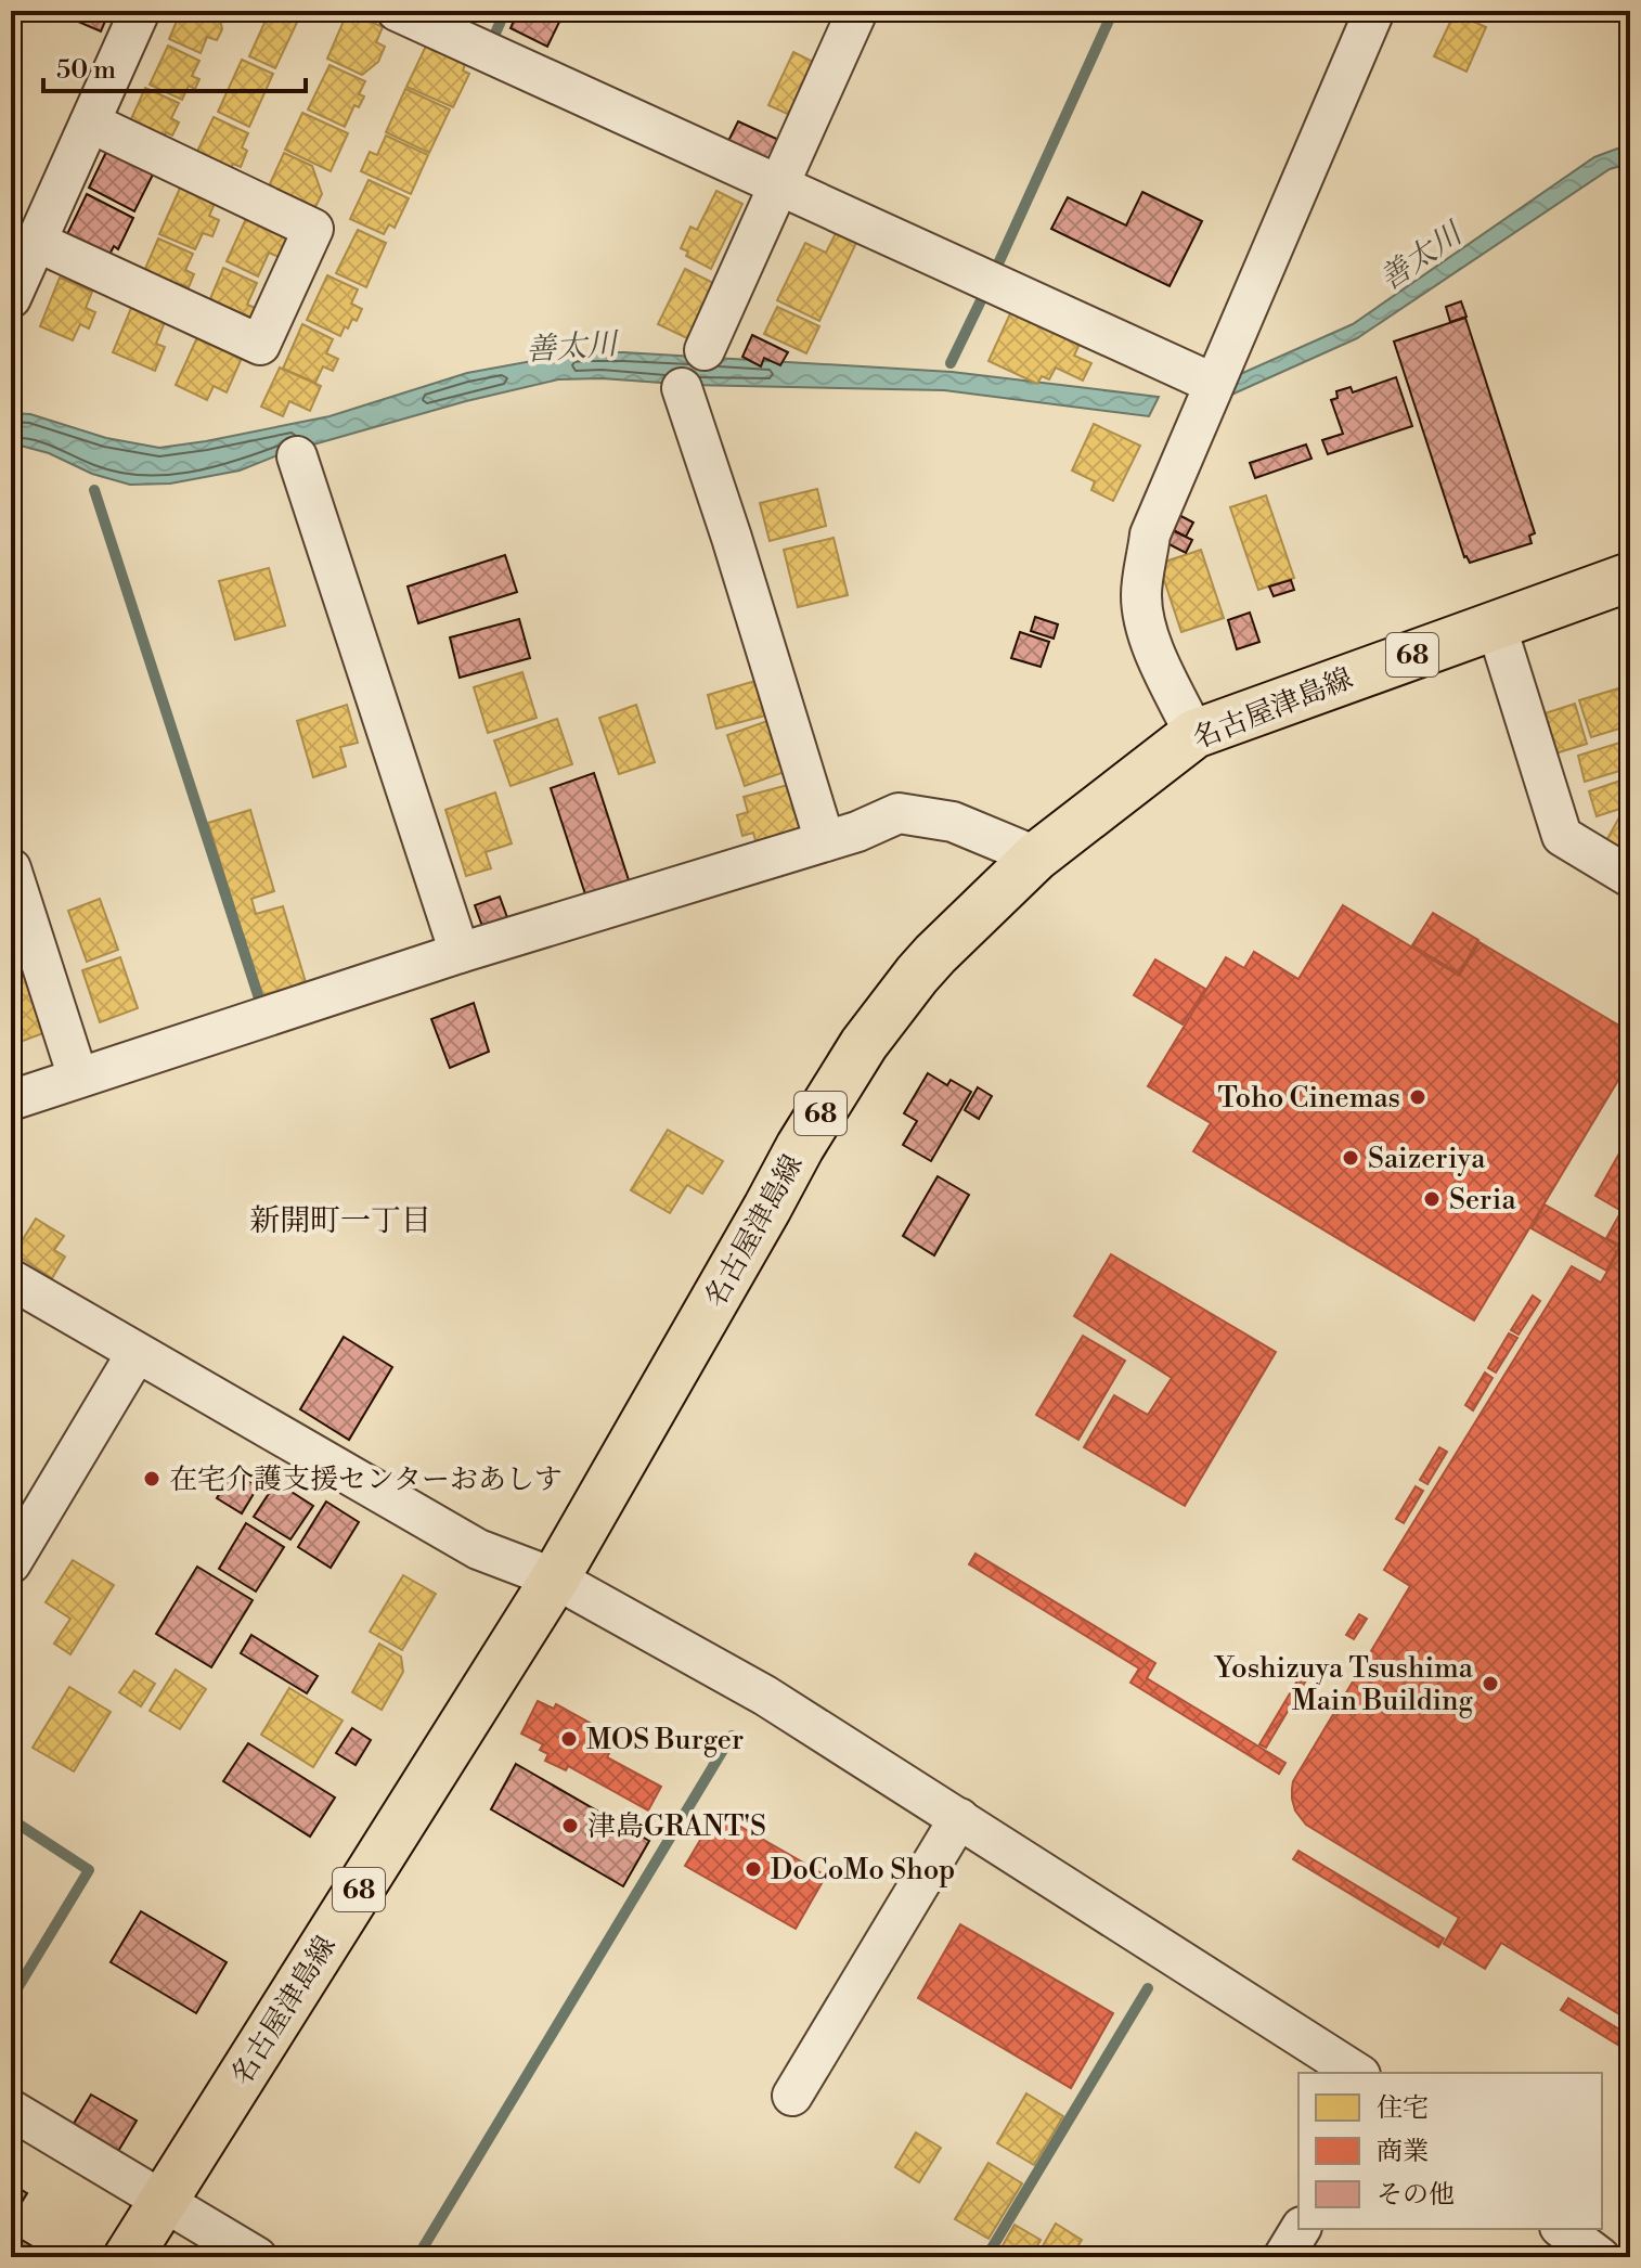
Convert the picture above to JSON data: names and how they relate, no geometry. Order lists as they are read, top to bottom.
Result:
{
  "streets": {
    "main road": ["68", "名古屋津島線"]
  },
  "crossings": [
    ["68", "名古屋津島線"]
  ],
  "districts": ["新開町一丁目"],
  "water": ["善太川"],
  "places": [
    "Toho Cinemas",
    "Saizeriya",
    "Seria",
    "在宅介護支援センターおあしす",
    "Yoshizuya Tsushima Main Building",
    "MOS Burger",
    "津島GRANT'S",
    "DoCoMo Shop"
  ],
  "legend": ["住宅", "商業", "その他"],
  "scale_bar": "50 m"
}
